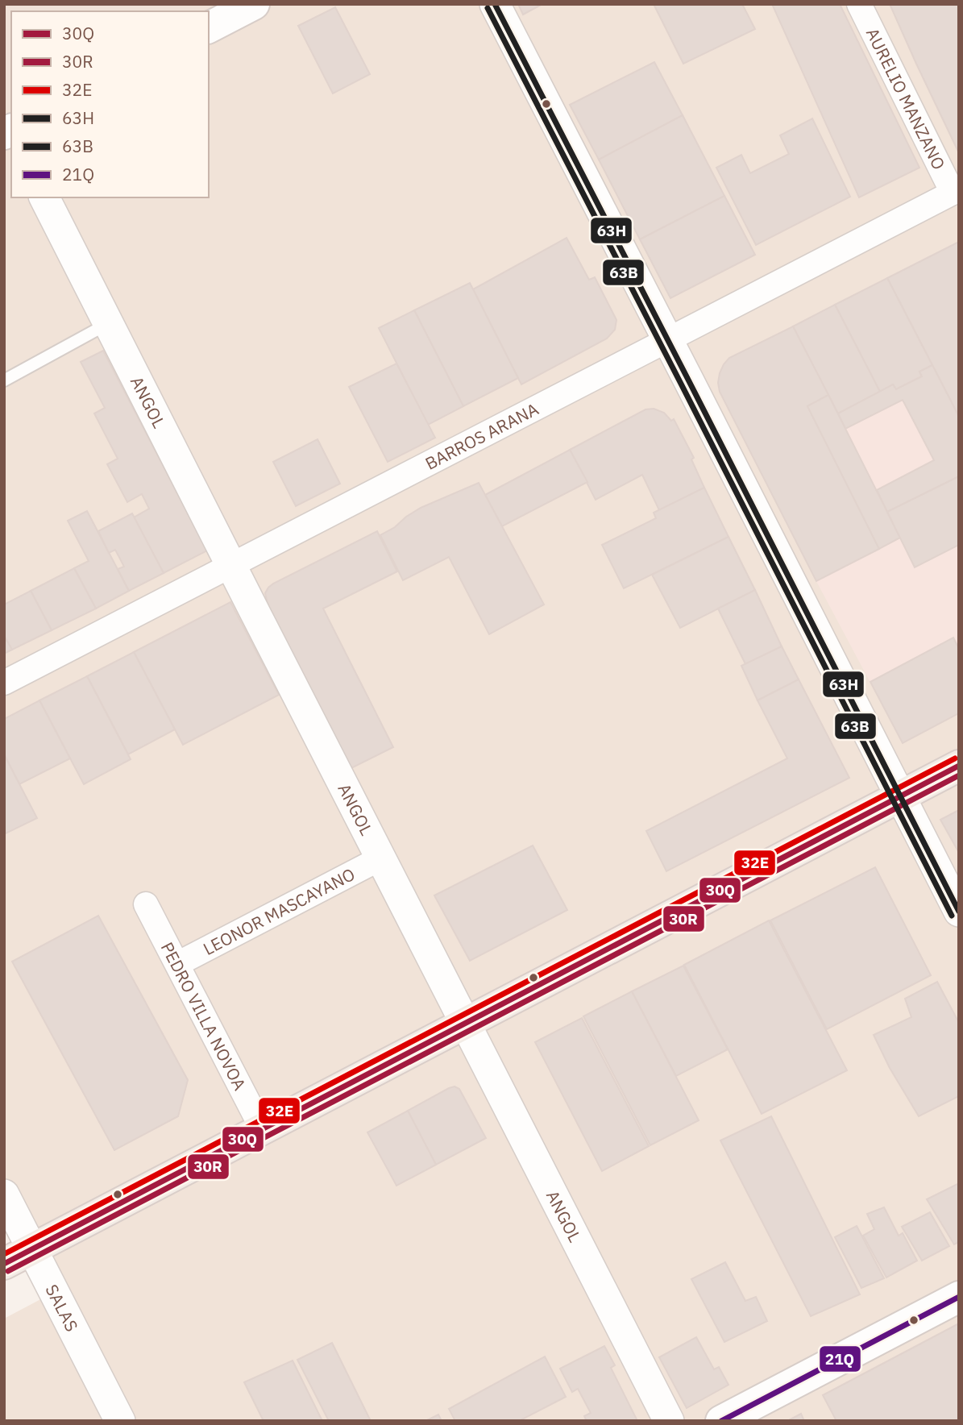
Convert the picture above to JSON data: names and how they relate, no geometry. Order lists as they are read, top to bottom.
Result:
{
  "streets": {
    "street": [
      "AURELIO MANZANO",
      "ANGOL",
      "BARROS ARANA",
      "LEONOR MASCAYANO",
      "PEDRO VILLA NOVOA",
      "SALAS"
    ]
  },
  "crossings": [
    ["AURELIO MANZANO", "BARROS ARANA"],
    ["ANGOL", "BARROS ARANA"],
    ["ANGOL", "LEONOR MASCAYANO"],
    ["LEONOR MASCAYANO", "PEDRO VILLA NOVOA"]
  ],
  "lines": [
    "transit line 63H",
    "transit line 63B",
    "transit line 32E",
    "transit line 30Q",
    "transit line 30R",
    "transit line 21Q"
  ],
  "legend": [
    "30Q",
    "30R",
    "32E",
    "63H",
    "63B",
    "21Q"
  ]
}
